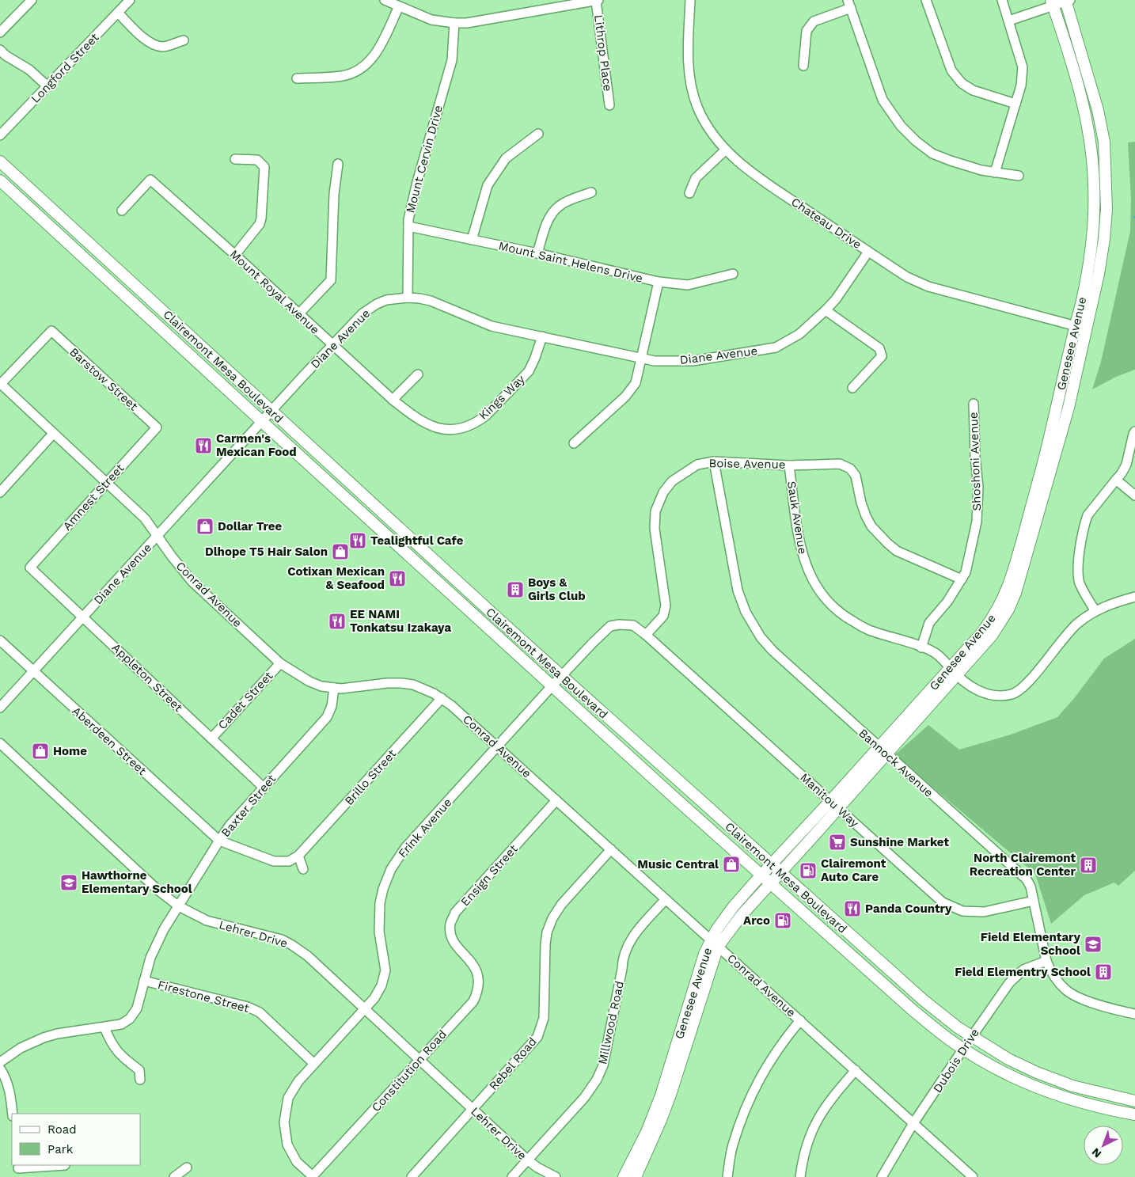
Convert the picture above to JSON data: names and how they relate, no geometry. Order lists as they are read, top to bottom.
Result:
{
  "streets": {
    "main road": ["Genesee Avenue", "Clairemont Mesa Boulevard"],
    "street": [
      "Lithrop Place",
      "Longford Street",
      "Mount Cervin Drive",
      "Chateau Drive",
      "Mount Saint Helens Drive",
      "Mount Royal Avenue",
      "Diane Avenue",
      "Barstow Street",
      "Kings Way",
      "Shoshoni Avenue",
      "Boise Avenue",
      "Amnest Street",
      "Sauk Avenue",
      "Conrad Avenue",
      "Appleton Street",
      "Cadet Street",
      "Aberdeen Street",
      "Bannock Avenue",
      "Brillo Street",
      "Manitou Way",
      "Baxter Street",
      "Frink Avenue",
      "Ensign Street",
      "Lehrer Drive",
      "Firestone Street",
      "Millwood Road",
      "Dubois Drive",
      "Rebel Road",
      "Constitution Road"
    ]
  },
  "crossings": [
    ["Mount Cervin Drive", "Mount Saint Helens Drive"],
    ["Mount Cervin Drive", "Diane Avenue"],
    ["Chateau Drive", "Diane Avenue"],
    ["Chateau Drive", "Genesee Avenue"],
    ["Mount Royal Avenue", "Diane Avenue"],
    ["Mount Royal Avenue", "Kings Way"],
    ["Diane Avenue", "Clairemont Mesa Boulevard"],
    ["Diane Avenue", "Kings Way"],
    ["Diane Avenue", "Conrad Avenue"],
    ["Diane Avenue", "Appleton Street"],
    ["Diane Avenue", "Aberdeen Street"],
    ["Genesee Avenue", "Clairemont Mesa Boulevard"],
    ["Genesee Avenue", "Sauk Avenue"],
    ["Genesee Avenue", "Conrad Avenue"],
    ["Genesee Avenue", "Bannock Avenue"],
    ["Genesee Avenue", "Manitou Way"],
    ["Clairemont Mesa Boulevard", "Frink Avenue"],
    ["Clairemont Mesa Boulevard", "Dubois Drive"],
    ["Barstow Street", "Amnest Street"],
    ["Barstow Street", "Conrad Avenue"],
    ["Shoshoni Avenue", "Boise Avenue"],
    ["Shoshoni Avenue", "Sauk Avenue"],
    ["Boise Avenue", "Sauk Avenue"],
    ["Boise Avenue", "Bannock Avenue"],
    ["Boise Avenue", "Manitou Way"],
    ["Boise Avenue", "Frink Avenue"],
    ["Amnest Street", "Conrad Avenue"],
    ["Amnest Street", "Appleton Street"],
    ["Conrad Avenue", "Cadet Street"],
    ["Conrad Avenue", "Brillo Street"],
    ["Conrad Avenue", "Baxter Street"],
    ["Conrad Avenue", "Frink Avenue"],
    ["Conrad Avenue", "Ensign Street"],
    ["Conrad Avenue", "Millwood Road"],
    ["Conrad Avenue", "Dubois Drive"],
    ["Conrad Avenue", "Rebel Road"],
    ["Appleton Street", "Cadet Street"],
    ["Appleton Street", "Baxter Street"],
    ["Aberdeen Street", "Baxter Street"],
    ["Bannock Avenue", "Manitou Way"],
    ["Bannock Avenue", "Dubois Drive"],
    ["Manitou Way", "Frink Avenue"],
    ["Baxter Street", "Lehrer Drive"],
    ["Baxter Street", "Firestone Street"],
    ["Frink Avenue", "Lehrer Drive"],
    ["Frink Avenue", "Firestone Street"],
    ["Frink Avenue", "Constitution Road"],
    ["Ensign Street", "Constitution Road"],
    ["Lehrer Drive", "Millwood Road"],
    ["Lehrer Drive", "Rebel Road"],
    ["Lehrer Drive", "Constitution Road"]
  ],
  "places": {
    "restaurant": [
      "Carmen's Mexican Food",
      "Tealightful Cafe",
      "Cotixan Mexican & Seafood",
      "EE NAMI Tonkatsu Izakaya",
      "Panda Country"
    ],
    "shop": [
      "Dollar Tree",
      "Dlhope T5 Hair Salon",
      "Home",
      "Music Central"
    ],
    "building": ["Boys & Girls Club", "North Clairemont Recreation Center", "Field Elementry School"],
    "supermarket": ["Sunshine Market"],
    "fuel station": ["Clairemont Auto Care", "Arco"],
    "school or university": ["Hawthorne Elementary School", "Field Elementary School"]
  },
  "legend": ["Road", "Park"],
  "north": "bottom left"
}
